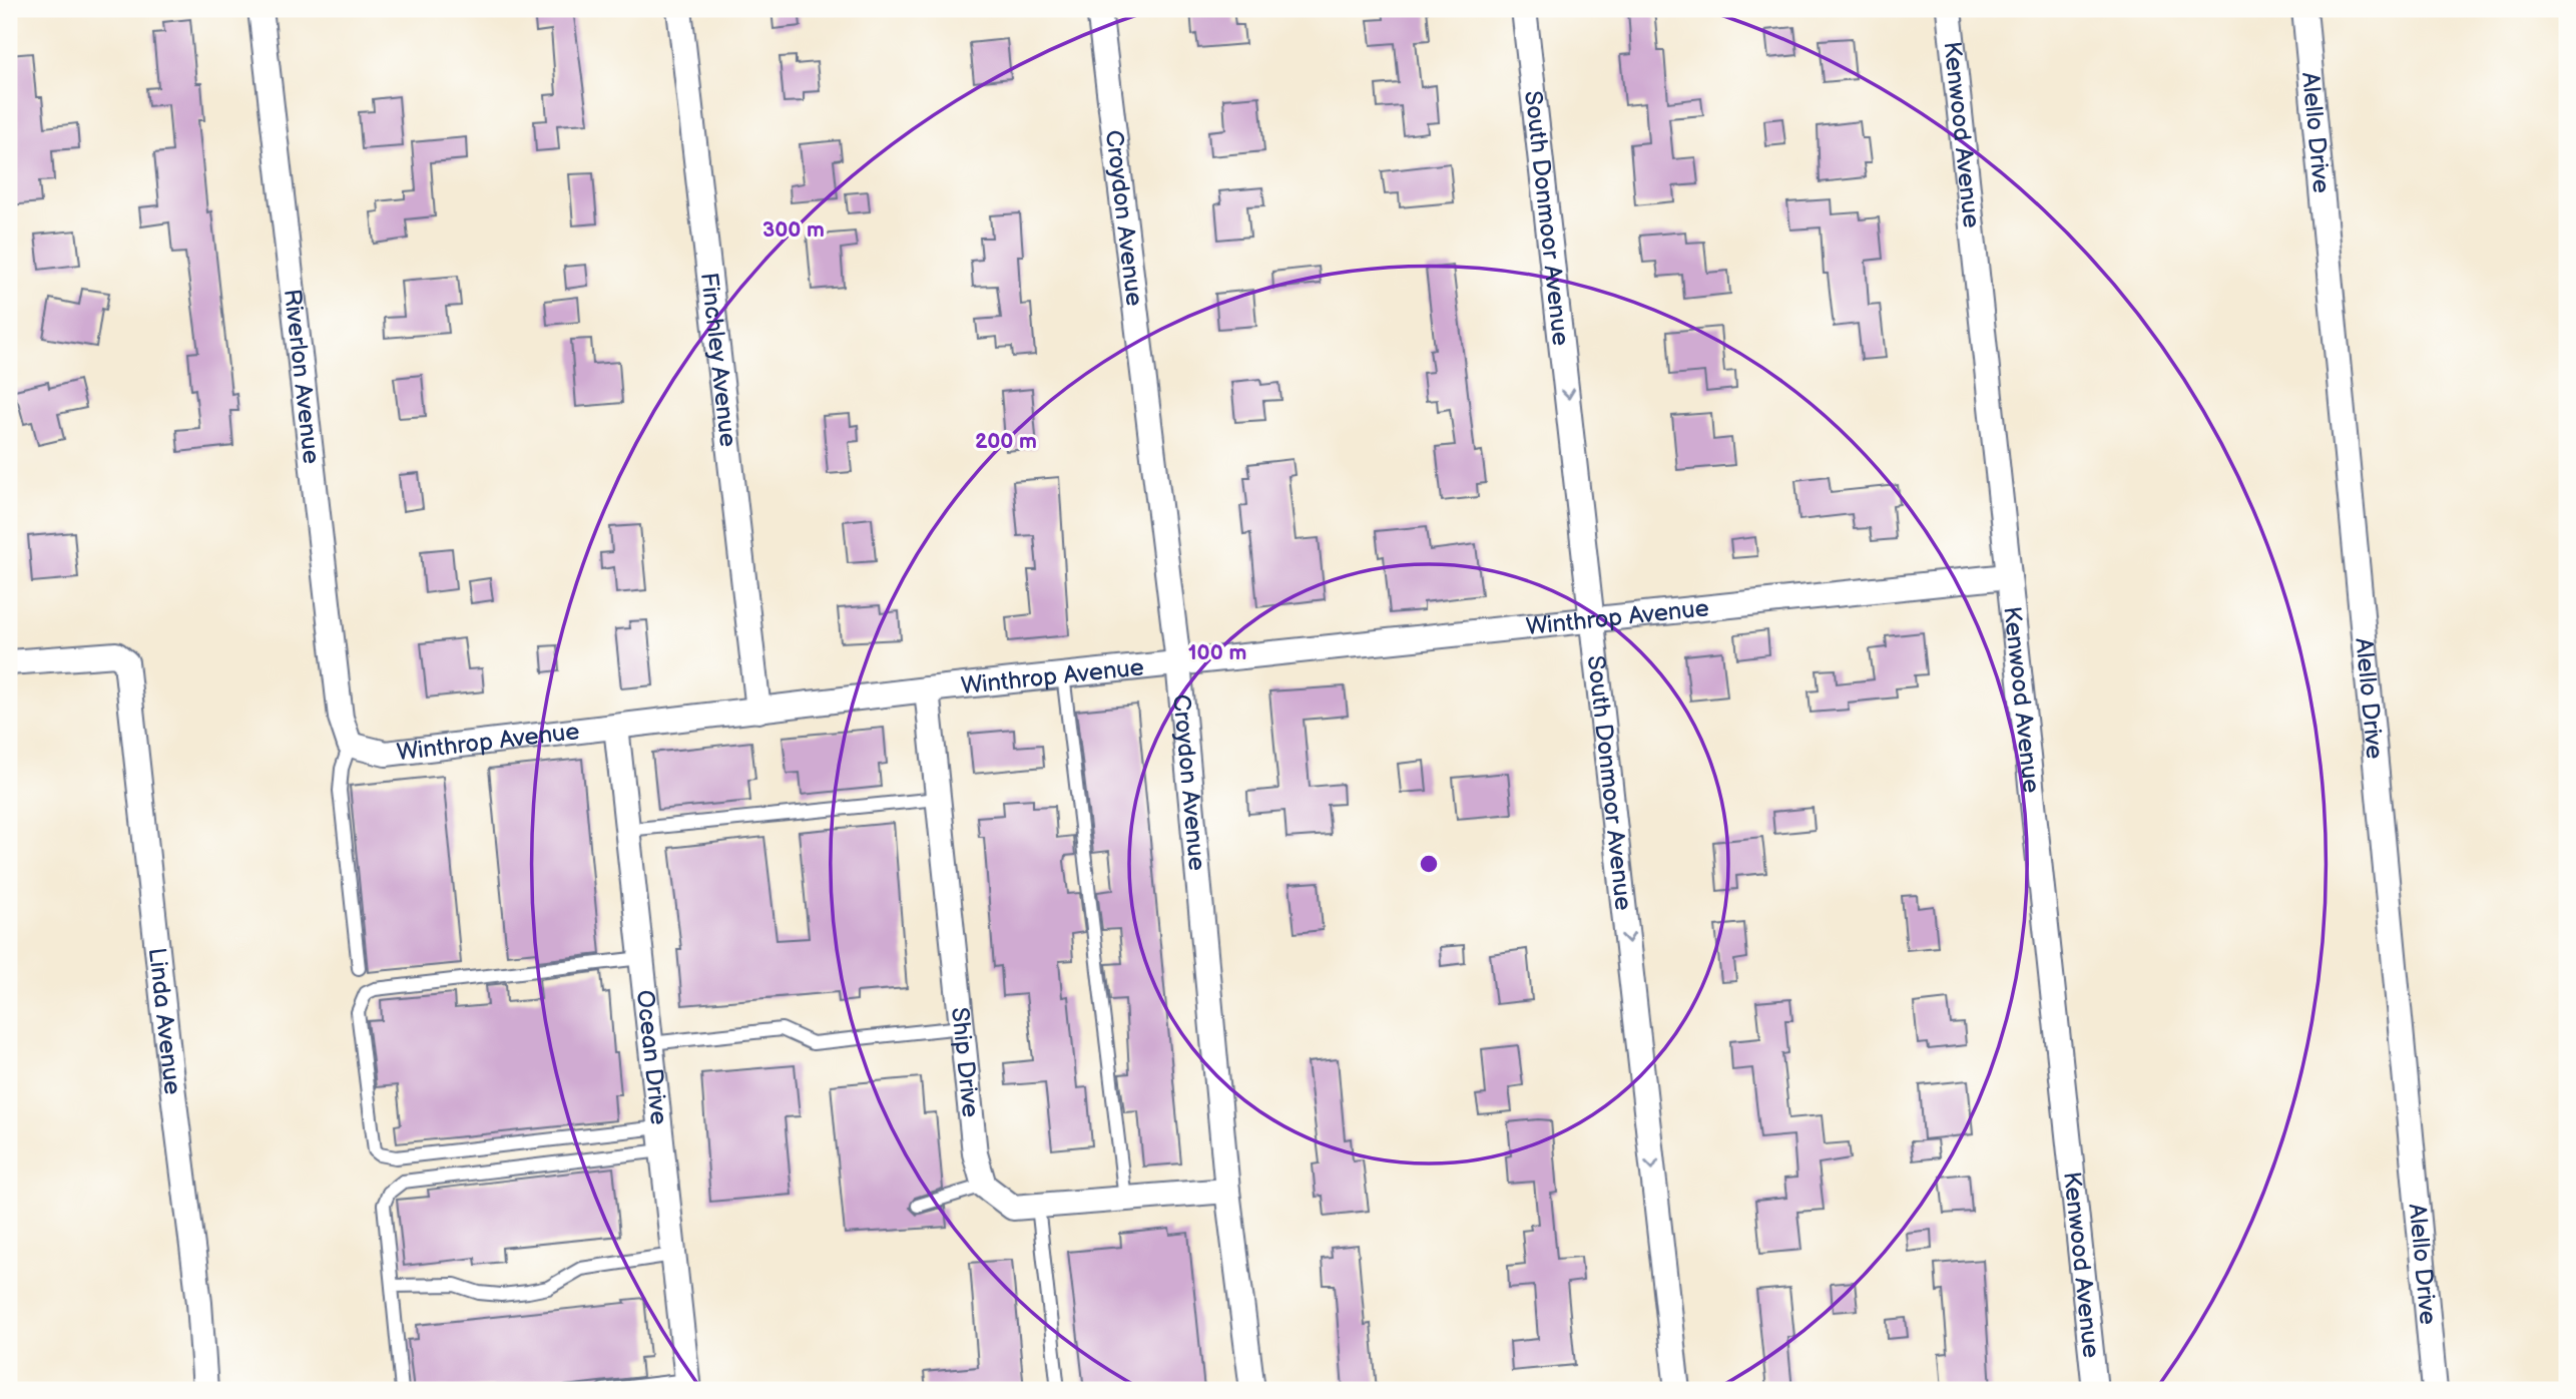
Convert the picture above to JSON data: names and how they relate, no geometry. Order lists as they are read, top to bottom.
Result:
{
  "streets": {
    "street": [
      "Kenwood Avenue",
      "Alello Drive",
      "Croydon Avenue",
      "South Donmoor Avenue",
      "Finchley Avenue",
      "Riverlon Avenue",
      "Winthrop Avenue",
      "Linda Avenue",
      "Ocean Drive",
      "Ship Drive"
    ]
  },
  "crossings": [
    ["Kenwood Avenue", "Winthrop Avenue"],
    ["Croydon Avenue", "Winthrop Avenue"],
    ["South Donmoor Avenue", "Winthrop Avenue"],
    ["Finchley Avenue", "Winthrop Avenue"],
    ["Riverlon Avenue", "Winthrop Avenue"],
    ["Winthrop Avenue", "Ocean Drive"],
    ["Winthrop Avenue", "Ship Drive"]
  ],
  "one_way": ["South Donmoor Avenue"],
  "rings": ["300 m", "200 m", "100 m"]
}
